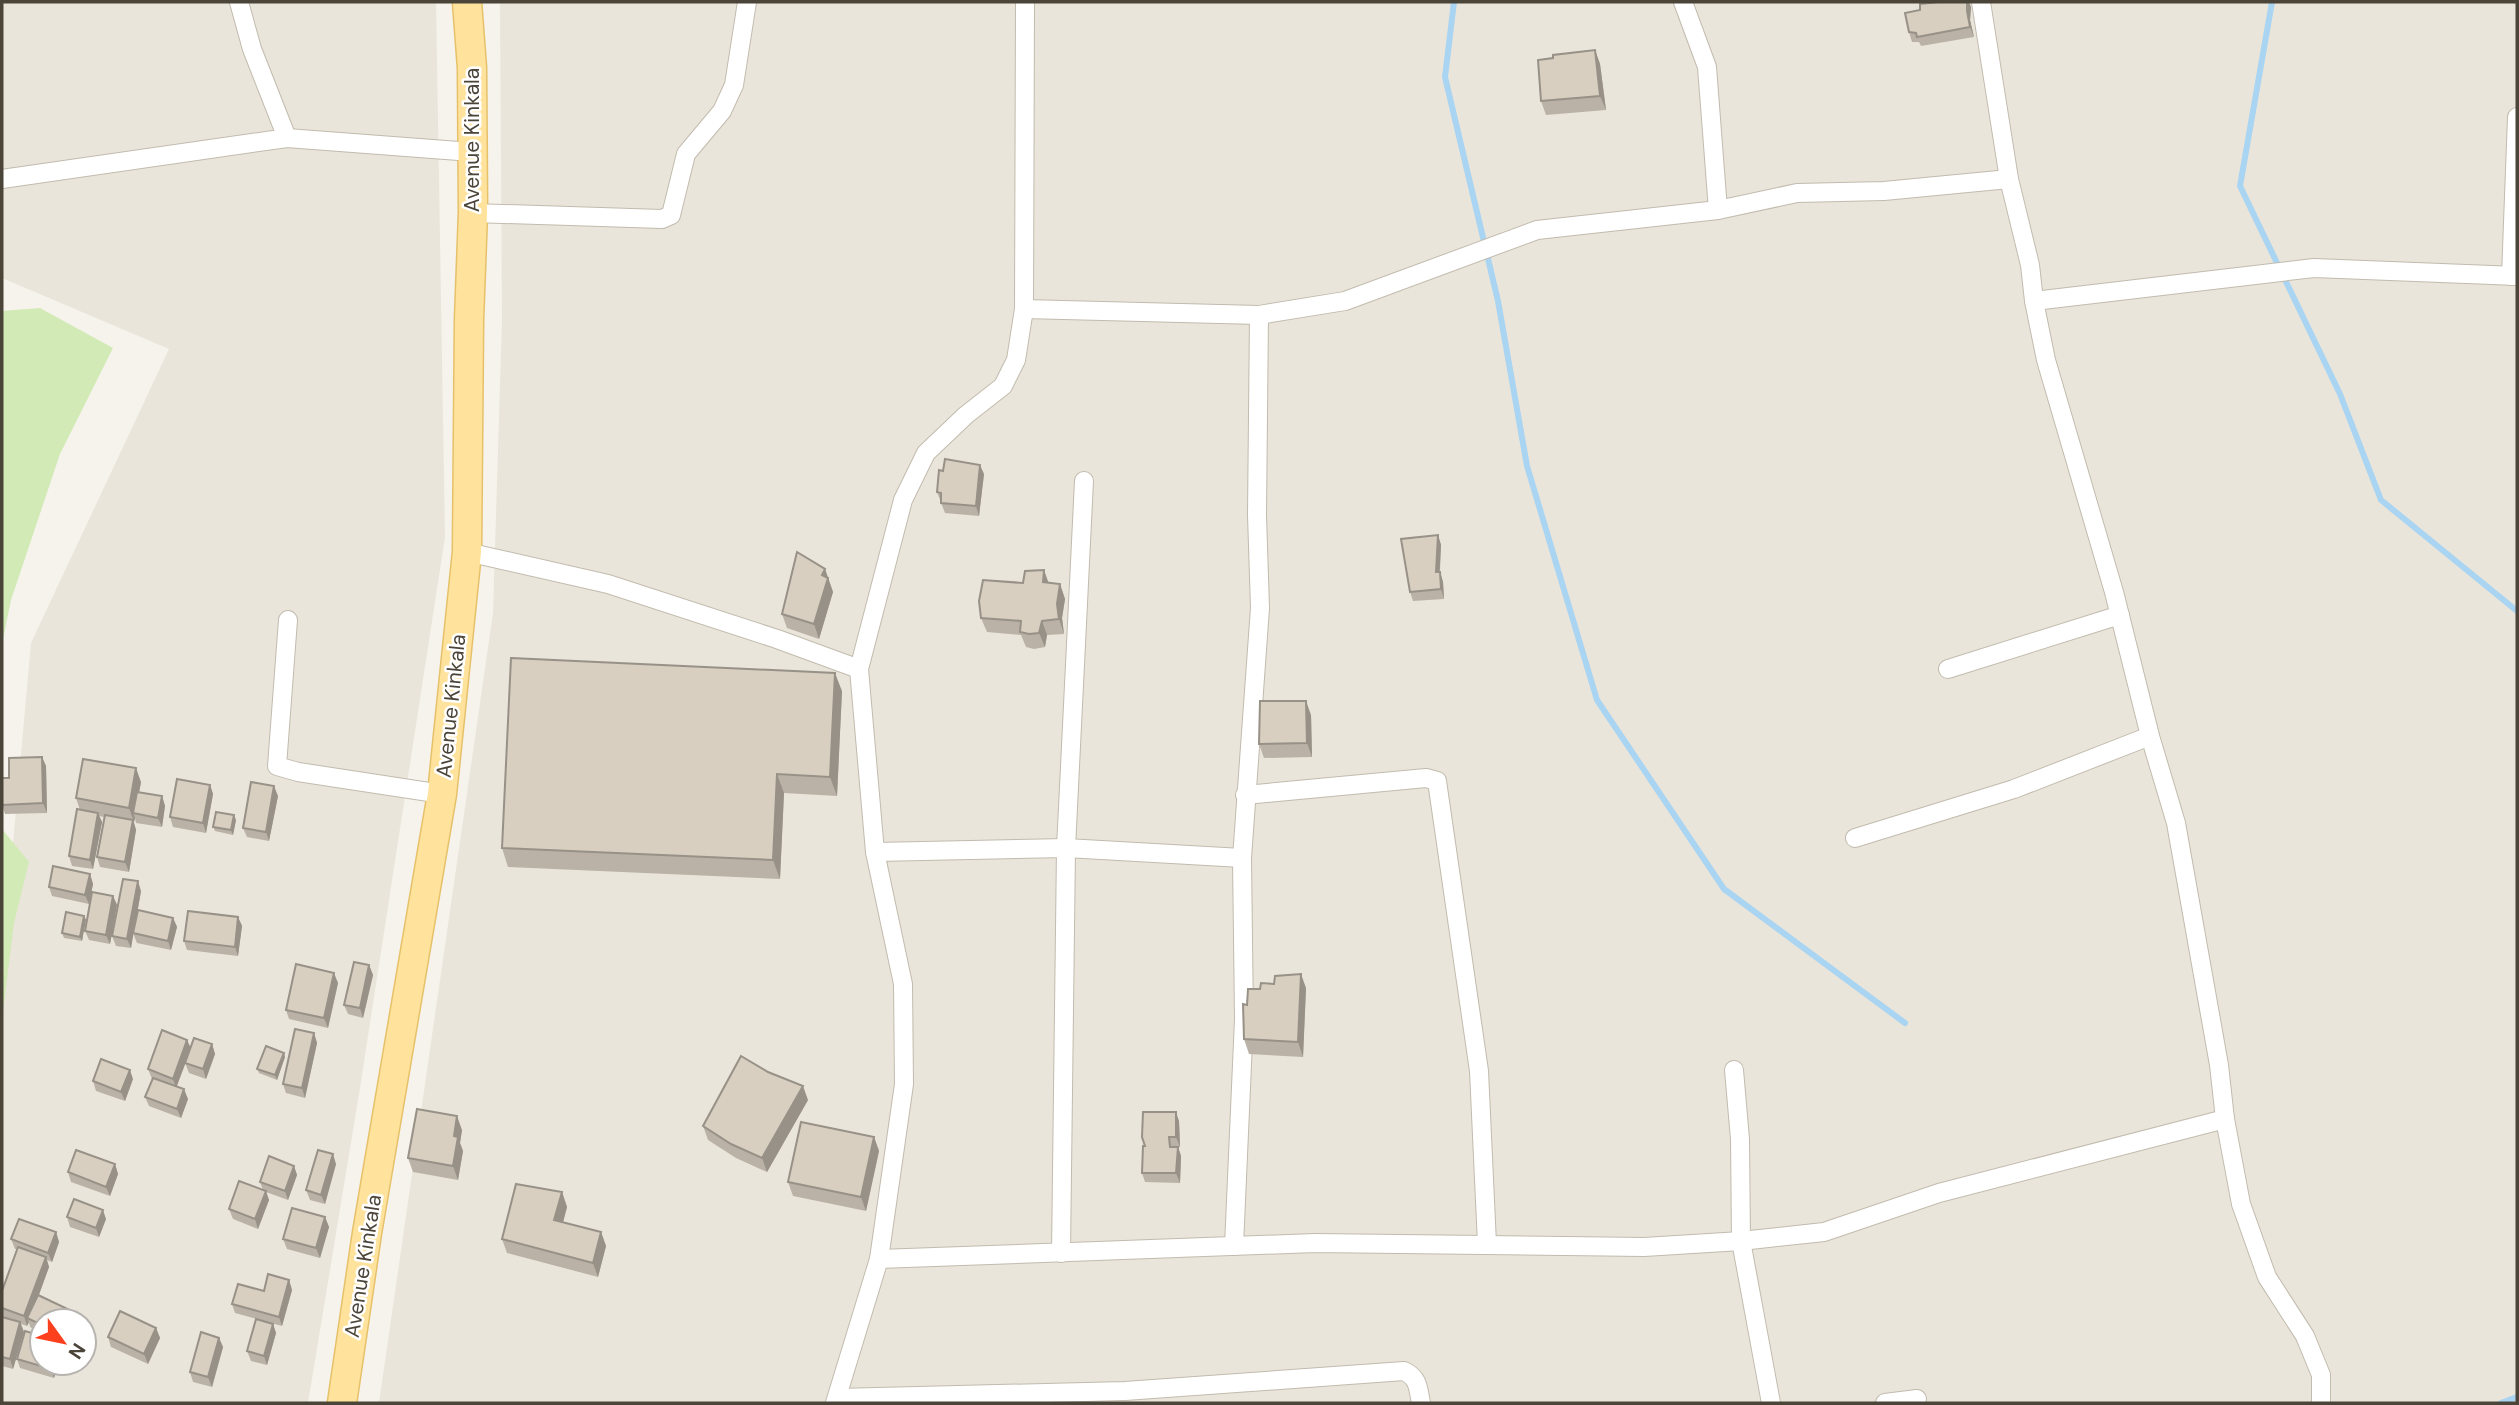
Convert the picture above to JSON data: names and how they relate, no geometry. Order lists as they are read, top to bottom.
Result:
{
  "streets": {
    "main road": ["Avenue Kinkala"]
  },
  "north": "bottom right"
}
